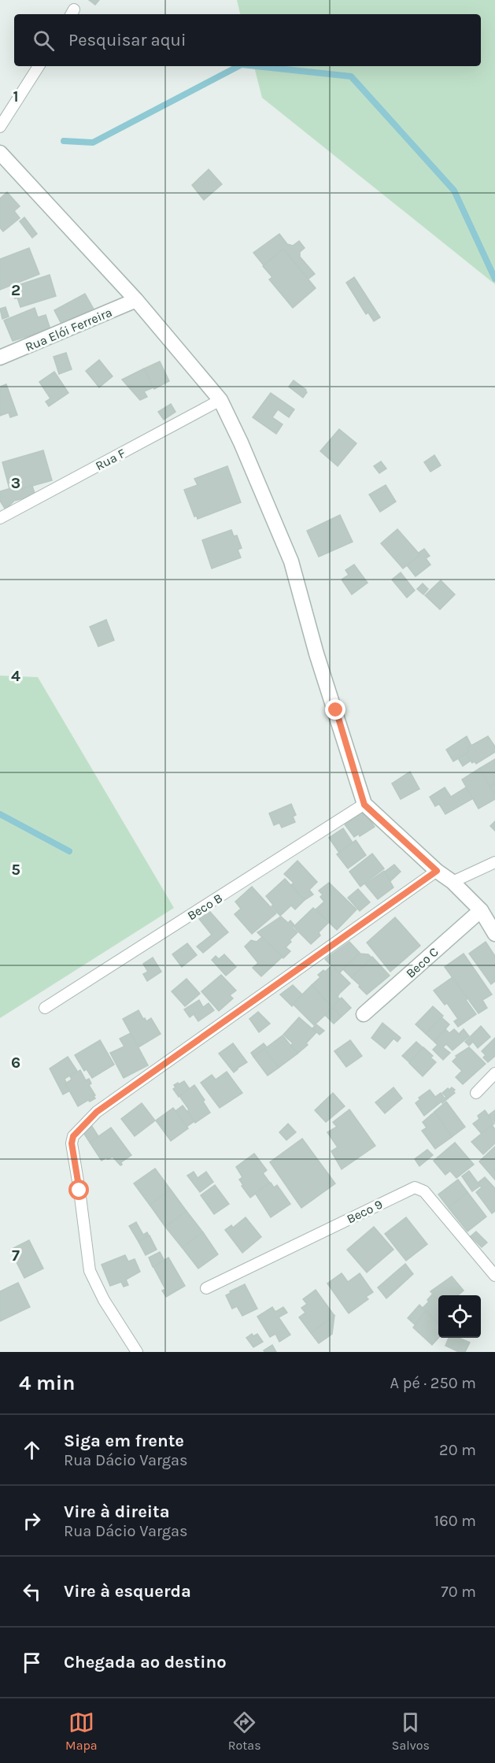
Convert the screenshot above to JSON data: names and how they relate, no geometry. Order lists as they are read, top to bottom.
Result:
{
  "streets": {
    "street": ["Rua Elói Ferreira", "Beco C"],
    "lane": ["Rua F", "Beco B", "Beco 9"]
  },
  "page": {
    "search": "Pesquisar aqui",
    "heading": ["4 min", "A pé · 250 m"],
    "list": [
      ["Siga em frente", "Rua Dácio Vargas", "20 m"],
      ["Vire à direita", "Rua Dácio Vargas", "160 m"],
      ["Vire à esquerda", "70 m"],
      "Chegada ao destino"
    ],
    "nav": ["Mapa", "Rotas", "Salvos"]
  },
  "grid": {
    "rows": [
      "1",
      "2",
      "3",
      "4",
      "5",
      "6",
      "7"
    ]
  }
}
